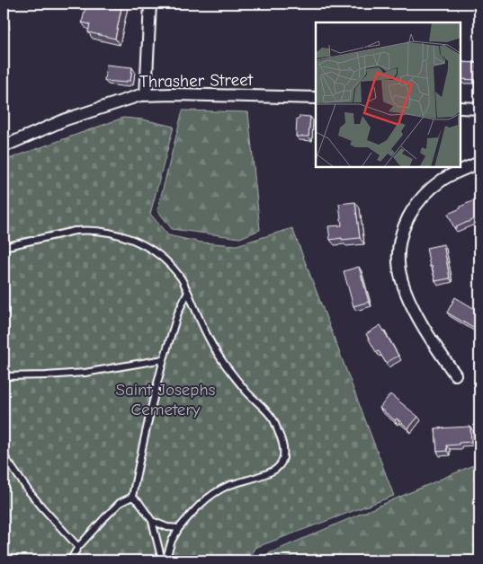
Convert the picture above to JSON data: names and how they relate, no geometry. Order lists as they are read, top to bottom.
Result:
{
  "streets": {
    "street": ["Thrasher Street"]
  },
  "parks": ["Saint Josephs Cemetery"]
}
